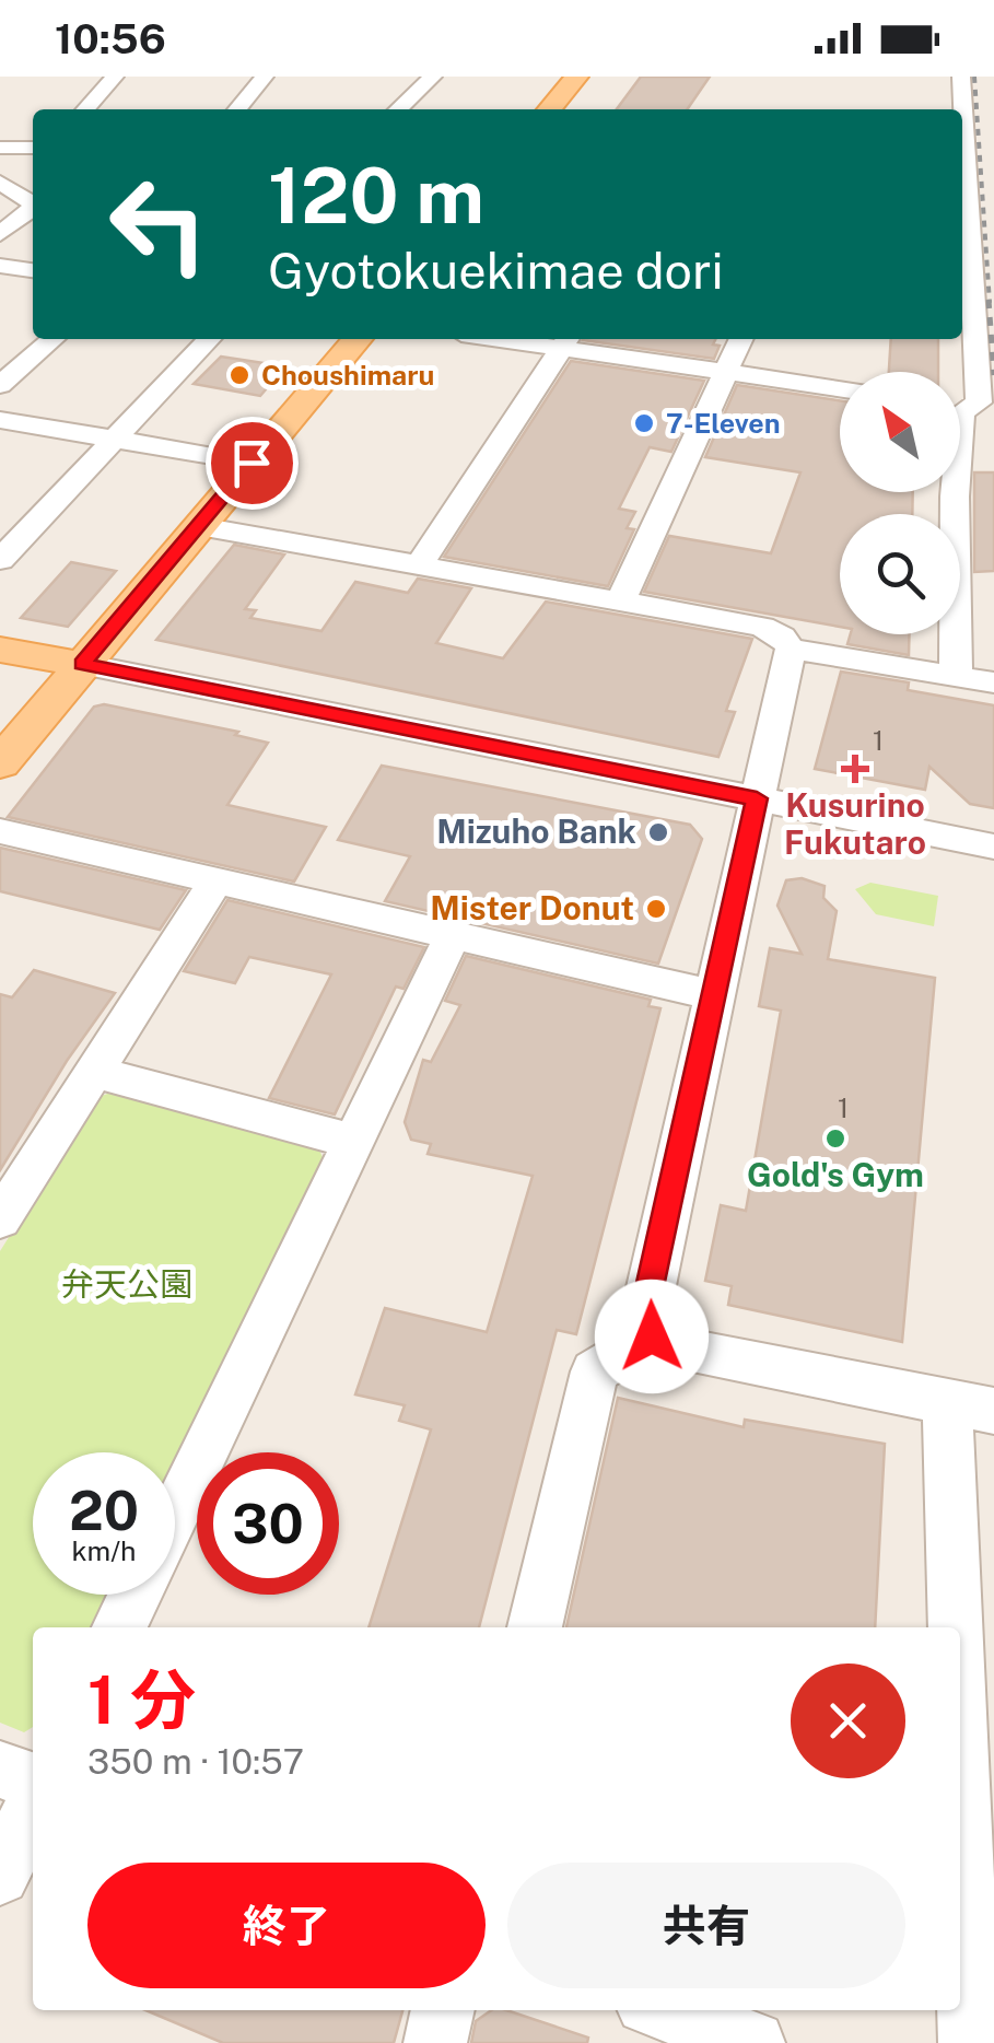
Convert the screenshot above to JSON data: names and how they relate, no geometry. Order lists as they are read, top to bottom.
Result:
{
  "parks": ["弁天公園"],
  "places": {
    "other": [
      "Choushimaru",
      "7-Eleven",
      "Mizuho Bank",
      "Mister Donut",
      "Gold's Gym"
    ],
    "health": ["Kusurino Fukutaro"]
  },
  "house_numbers": ["1", "1"],
  "north": "top left",
  "page": {
    "status": "10:56",
    "turn": ["120 m", "Gyotokuekimae dori"],
    "speed": "20 km/h",
    "limit": "30",
    "heading": ["1 分", "350 m · 10:57"],
    "buttons": ["終了", "共有"]
  }
}
